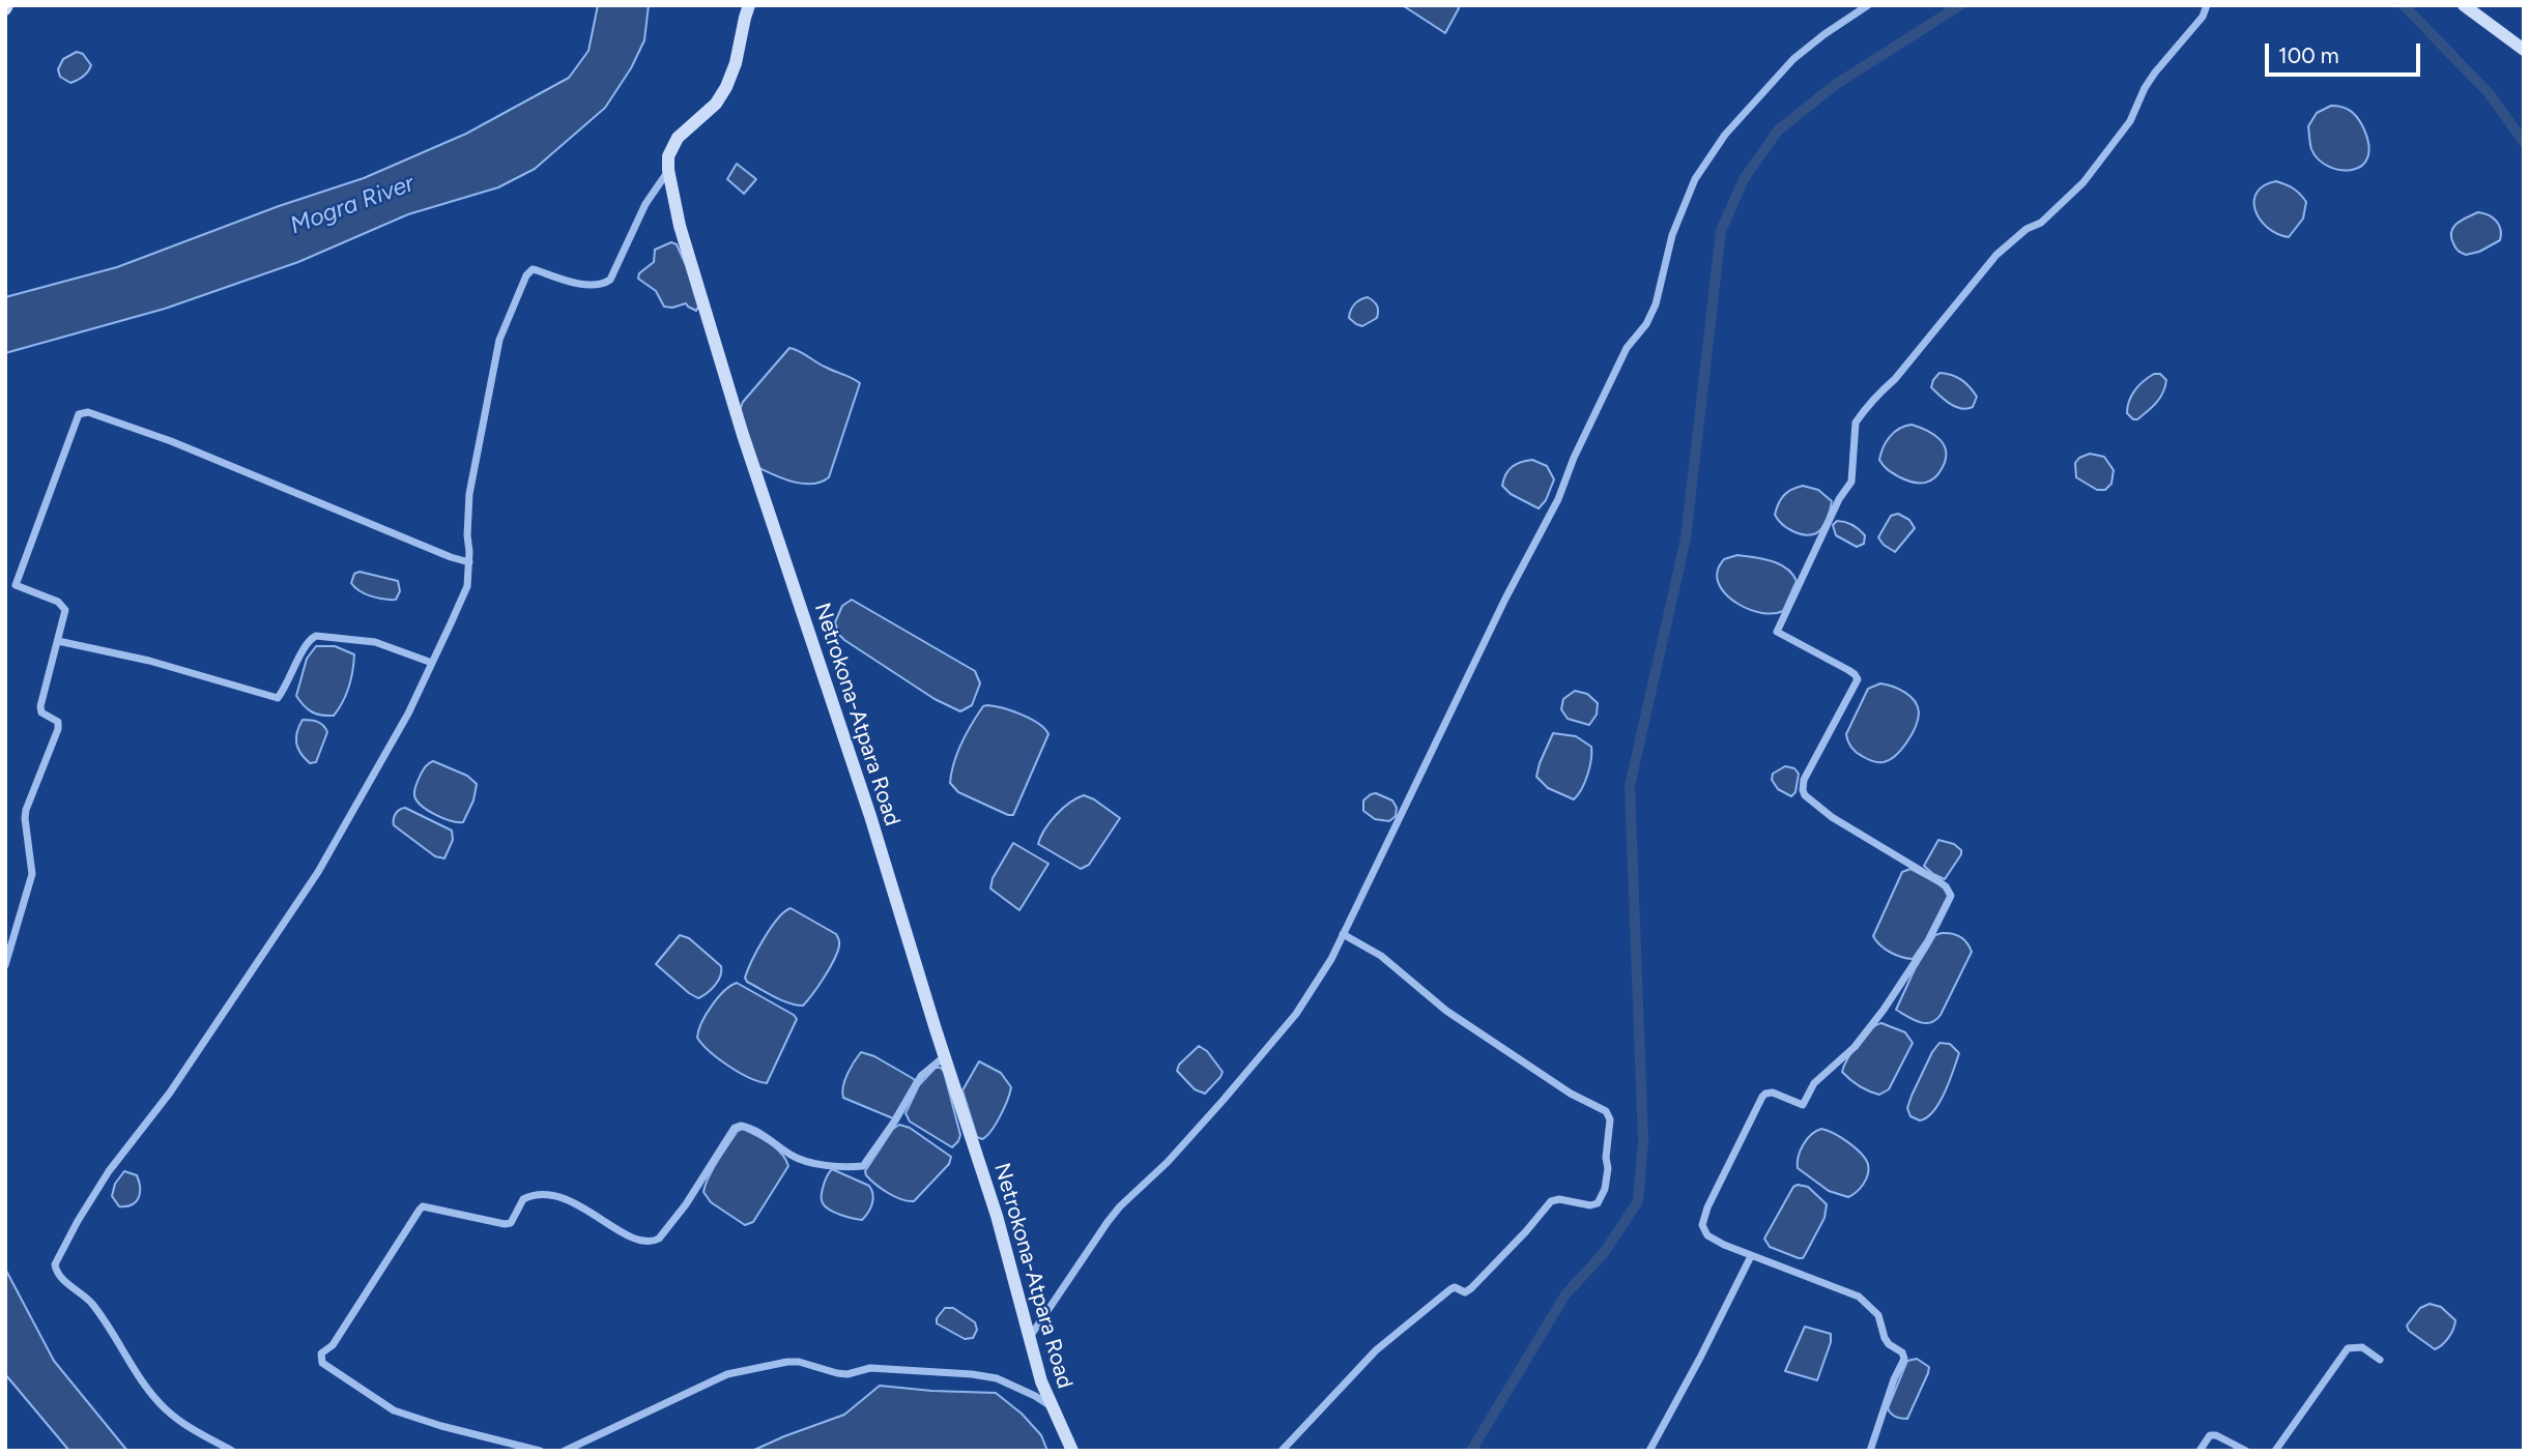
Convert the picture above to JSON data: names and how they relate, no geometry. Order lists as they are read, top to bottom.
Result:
{
  "streets": {
    "street": ["Netrokona-Atpara Road"]
  },
  "water": ["Mogra River"],
  "scale_bar": "100 m"
}
